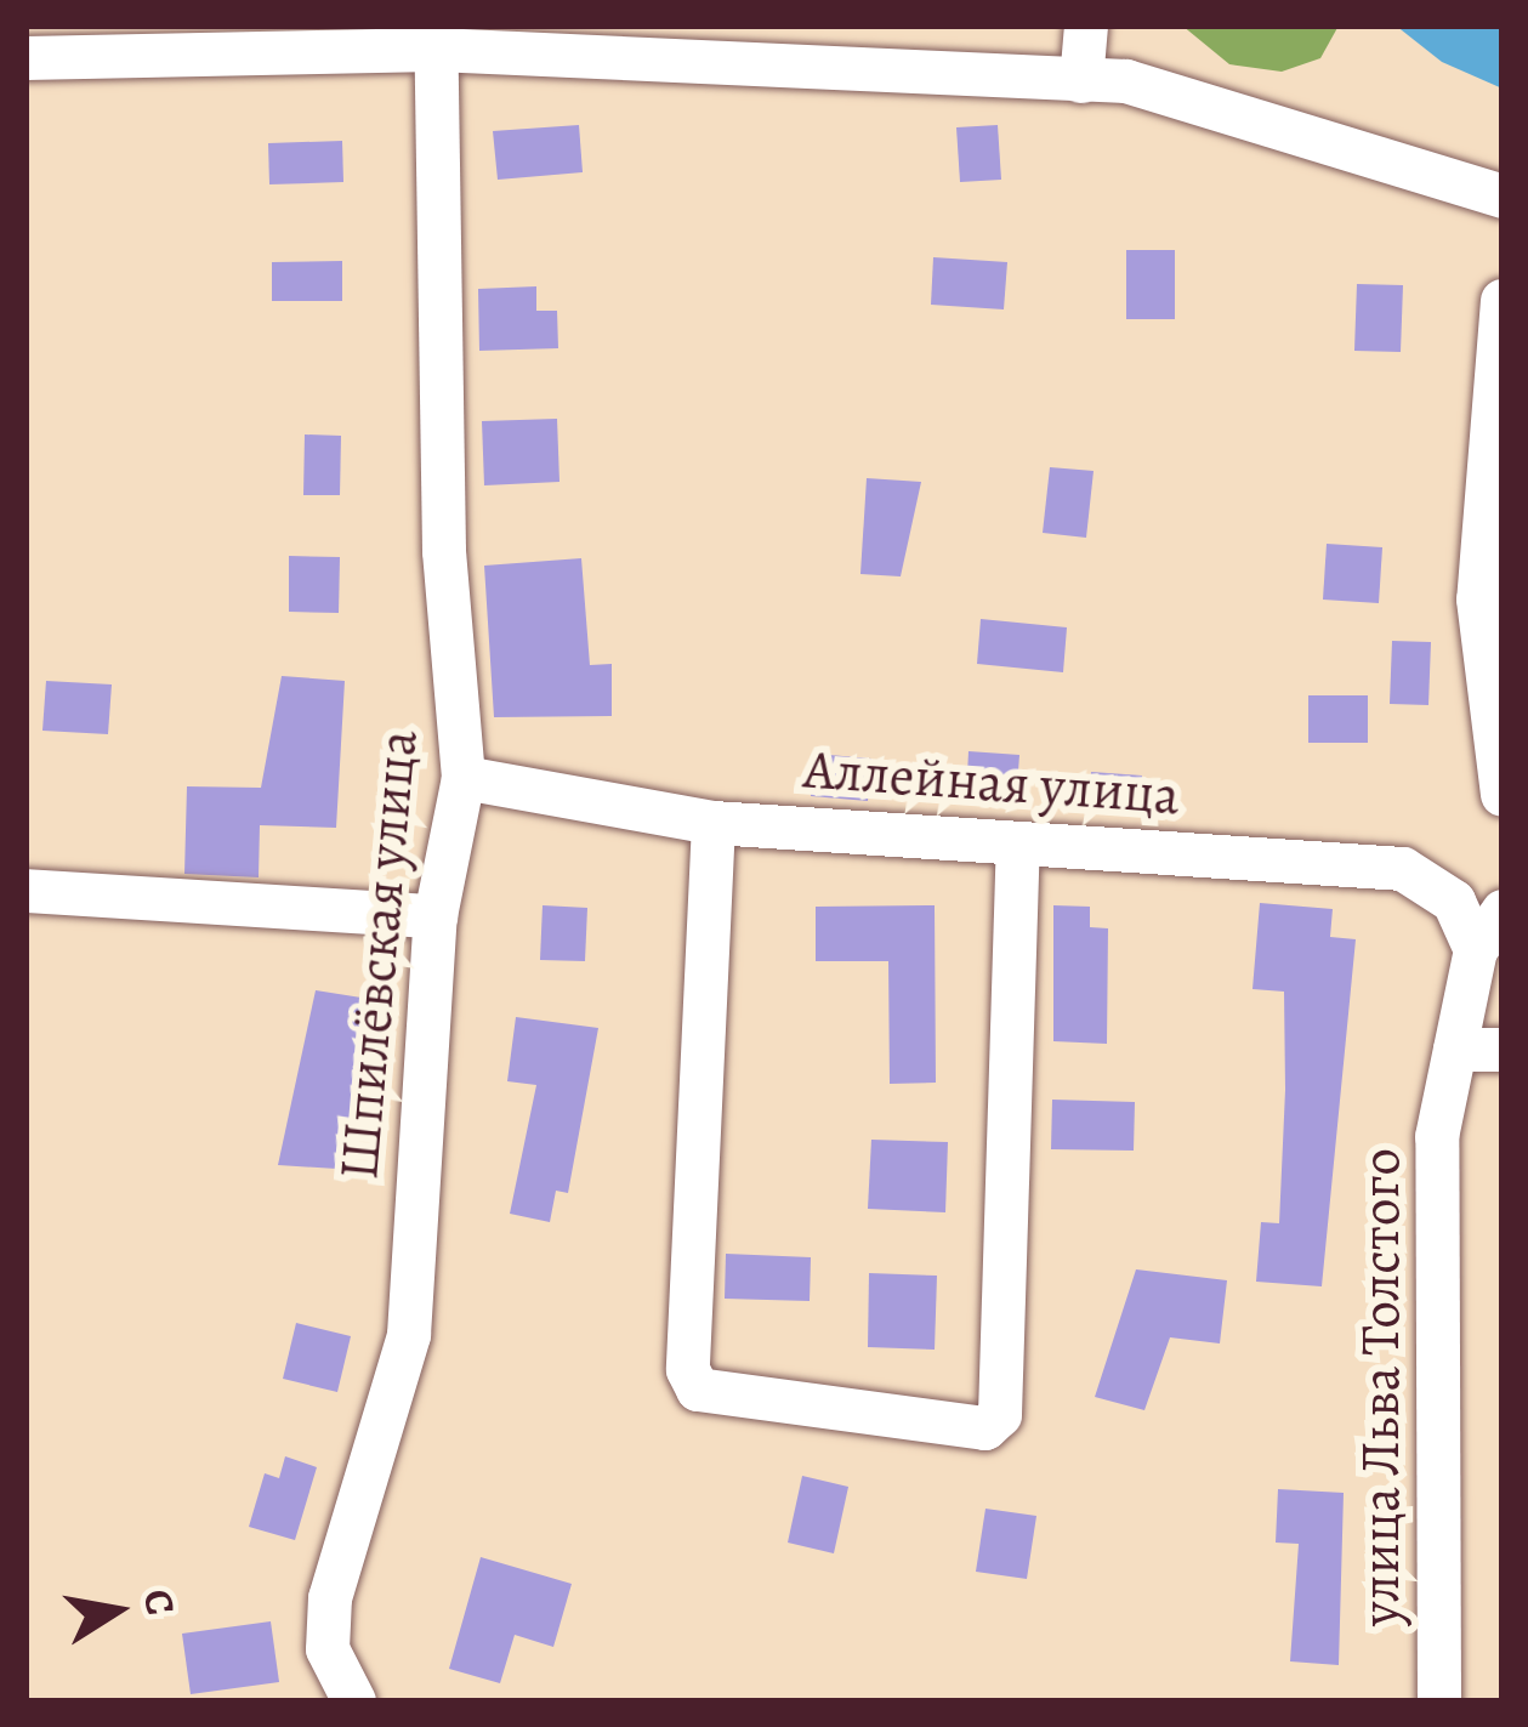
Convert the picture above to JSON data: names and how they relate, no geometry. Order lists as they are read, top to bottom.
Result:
{
  "streets": {
    "street": ["Аллейная улица", "Шпилёвская улица", "улица Льва Толстого"]
  },
  "crossings": [
    ["Аллейная улица", "Шпилёвская улица"],
    ["Аллейная улица", "улица Льва Толстого"]
  ],
  "north": "right"
}
